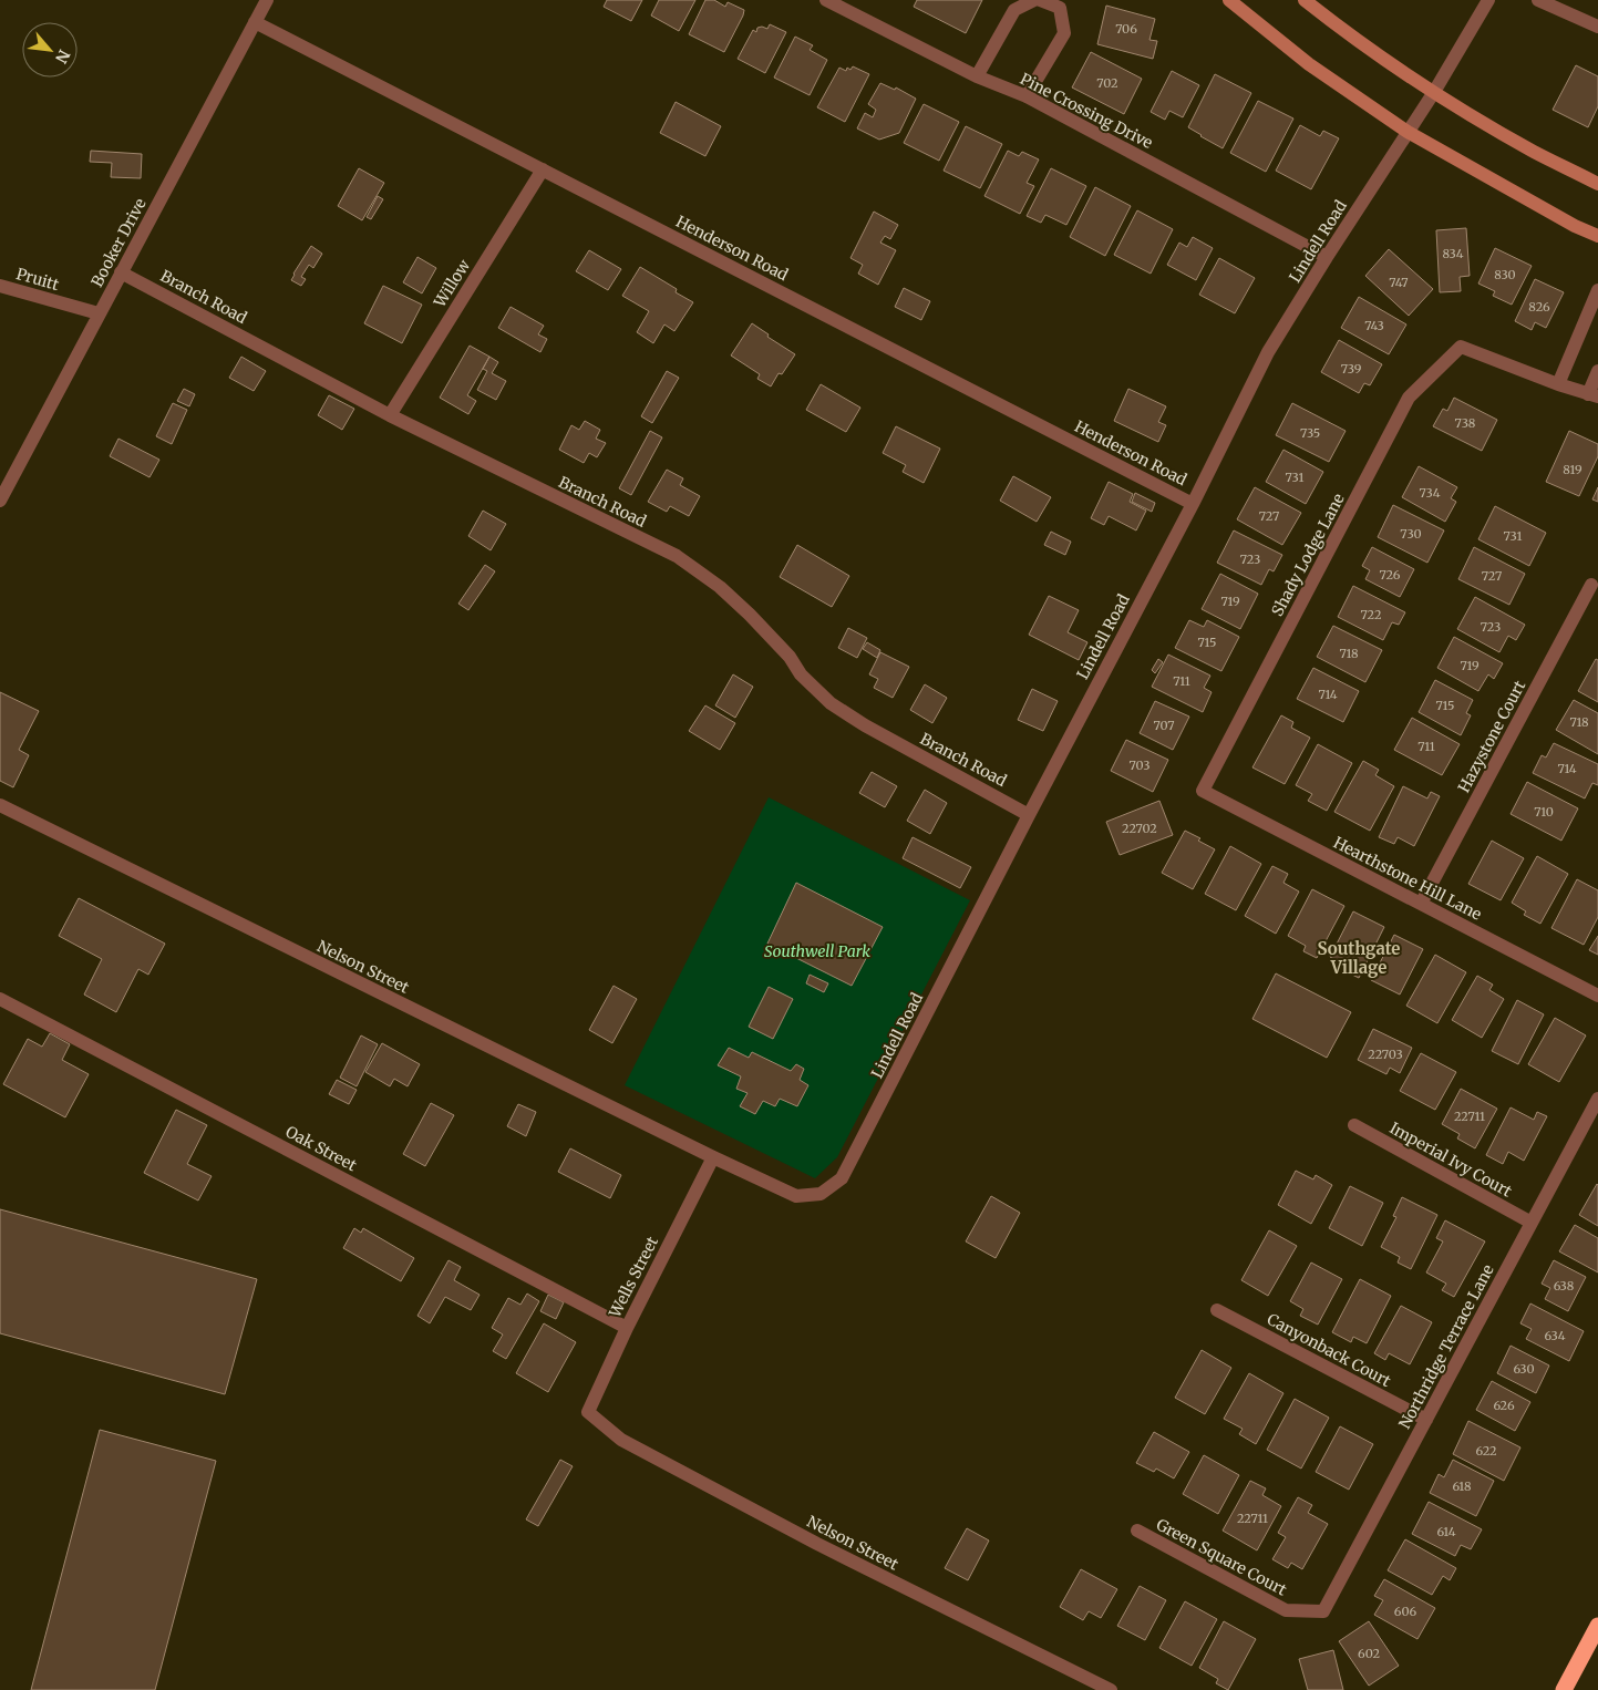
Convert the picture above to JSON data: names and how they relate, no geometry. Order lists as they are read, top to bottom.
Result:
{
  "streets": {
    "street": [
      "Pine Crossing Drive",
      "Lindell Road",
      "Booker Drive",
      "Henderson Road",
      "Pruitt",
      "Willow",
      "Branch Road",
      "Shady Lodge Lane",
      "Hazystone Court",
      "Hearthstone Hill Lane",
      "Nelson Street",
      "Oak Street",
      "Imperial Ivy Court",
      "Wells Street",
      "Northridge Terrace Lane",
      "Canyonback Court",
      "Green Square Court"
    ]
  },
  "crossings": [
    ["Pine Crossing Drive", "Lindell Road"],
    ["Lindell Road", "Henderson Road"],
    ["Lindell Road", "Branch Road"],
    ["Lindell Road", "Nelson Street"],
    ["Lindell Road", "Wells Street"],
    ["Booker Drive", "Henderson Road"],
    ["Booker Drive", "Pruitt"],
    ["Booker Drive", "Branch Road"],
    ["Henderson Road", "Willow"],
    ["Willow", "Branch Road"],
    ["Shady Lodge Lane", "Hearthstone Hill Lane"],
    ["Hazystone Court", "Hearthstone Hill Lane"],
    ["Nelson Street", "Wells Street"],
    ["Oak Street", "Wells Street"],
    ["Imperial Ivy Court", "Northridge Terrace Lane"],
    ["Northridge Terrace Lane", "Canyonback Court"],
    ["Northridge Terrace Lane", "Green Square Court"]
  ],
  "districts": ["Southgate Village"],
  "parks": ["Southwell Park"],
  "house_numbers": [
    "706",
    "702",
    "834",
    "830",
    "747",
    "826",
    "743",
    "739",
    "738",
    "735",
    "819",
    "731",
    "734",
    "727",
    "730",
    "731",
    "723",
    "726",
    "727",
    "719",
    "722",
    "723",
    "715",
    "718",
    "719",
    "711",
    "714",
    "715",
    "718",
    "707",
    "711",
    "703",
    "714",
    "710",
    "22702",
    "22703",
    "22711",
    "638",
    "634",
    "630",
    "626",
    "622",
    "618",
    "22711",
    "614",
    "606",
    "602"
  ],
  "north": "bottom right"
}
